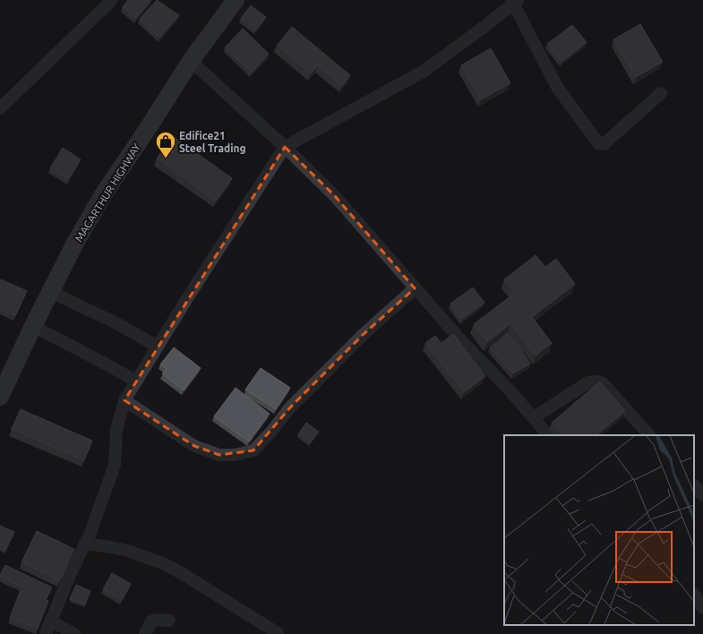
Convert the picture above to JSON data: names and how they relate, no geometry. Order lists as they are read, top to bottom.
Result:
{
  "streets": {
    "main road": ["MACARTHUR HIGHWAY"]
  },
  "places": {
    "shop": ["Edifice21 Steel Trading"]
  }
}
